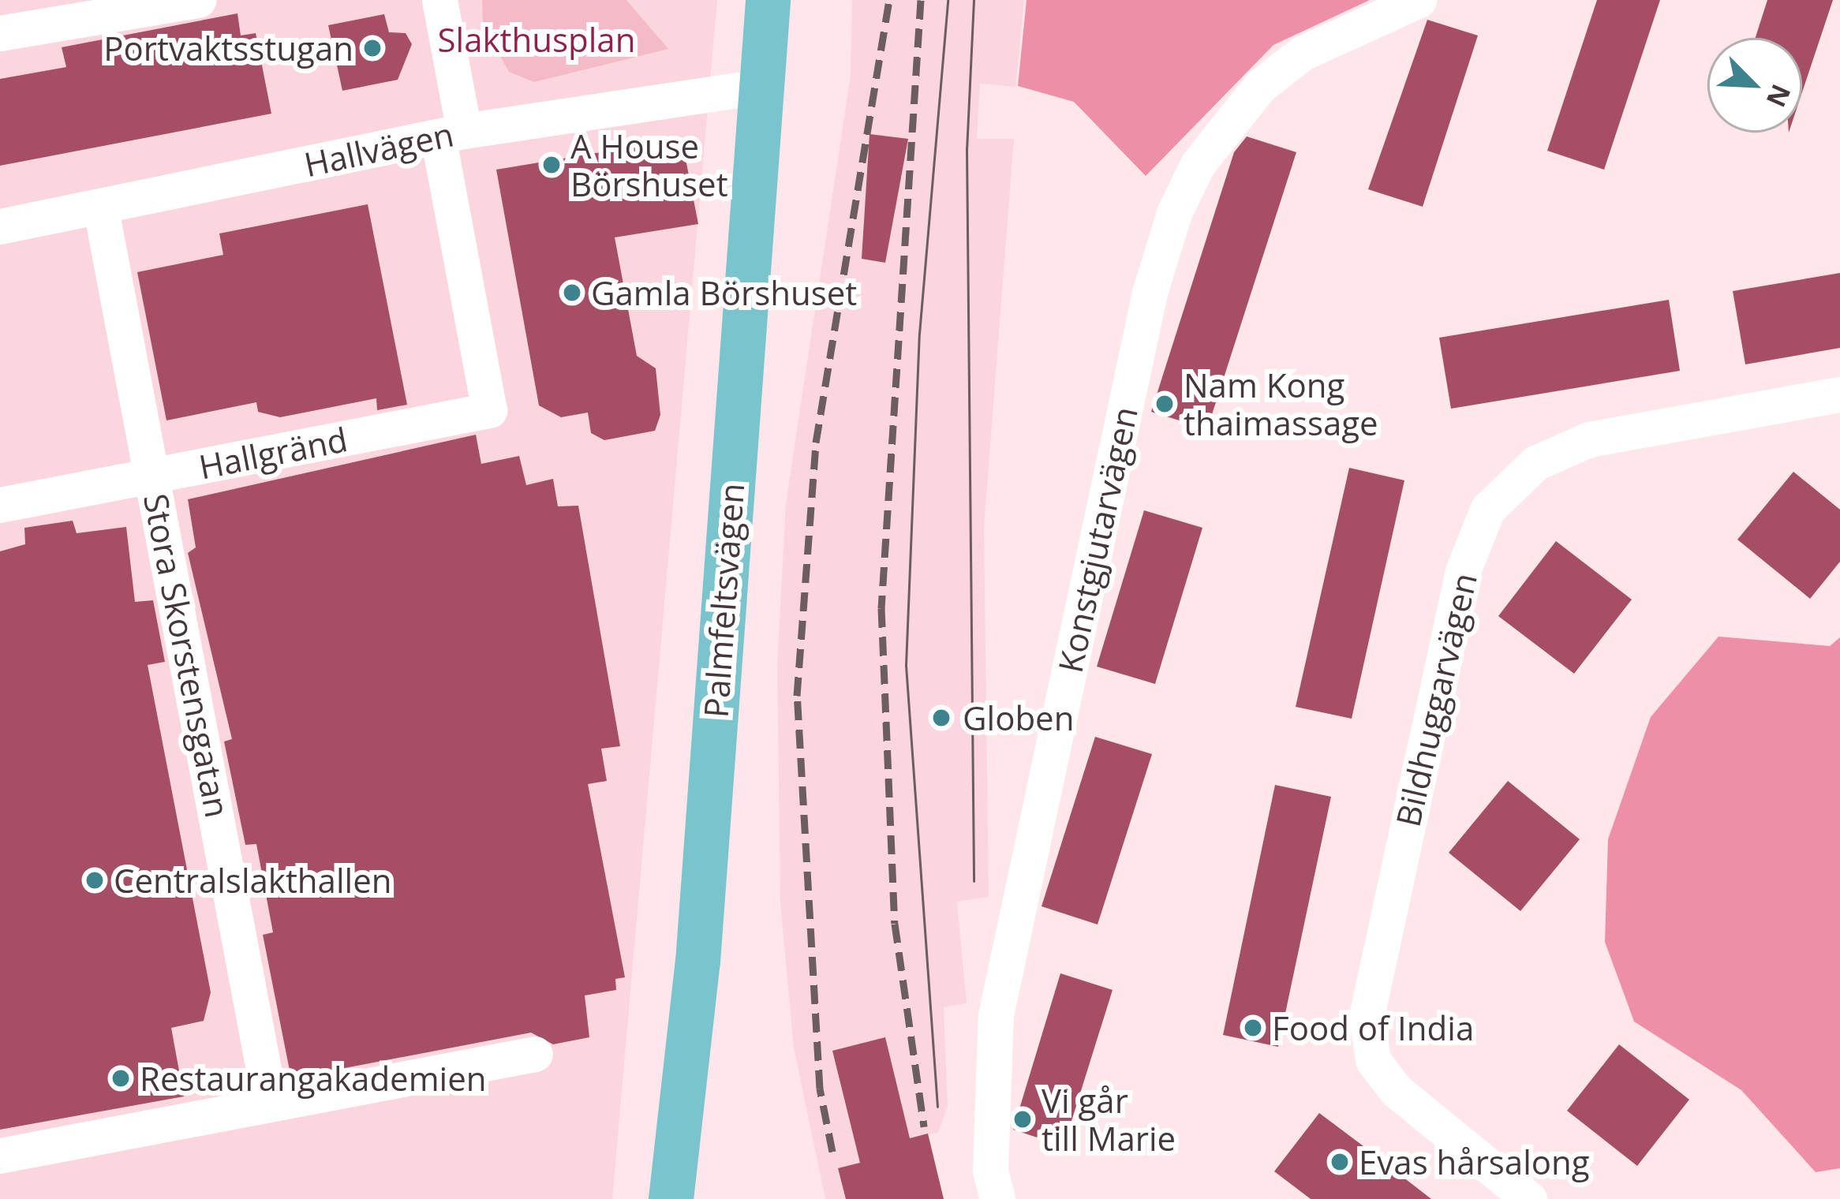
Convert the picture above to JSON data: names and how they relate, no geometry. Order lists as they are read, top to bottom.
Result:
{
  "streets": {
    "main road": ["Palmfeltsvägen"],
    "street": [
      "Hallvägen",
      "Hallgränd",
      "Konstgjutarvägen",
      "Stora Skorstensgatan",
      "Bildhuggarvägen"
    ]
  },
  "crossings": [
    ["Hallvägen", "Hallgränd"],
    ["Hallvägen", "Palmfeltsvägen"],
    ["Hallvägen", "Stora Skorstensgatan"],
    ["Hallgränd", "Stora Skorstensgatan"]
  ],
  "parks": ["Slakthusplan"],
  "places": [
    "Portvaktsstugan",
    "A House Börshuset",
    "Gamla Börshuset",
    "Nam Kong thaimassage",
    "Globen",
    "Centralslakthallen",
    "Food of India",
    "Restaurangakademien",
    "Vi går till Marie",
    "Evas hårsalong"
  ],
  "north": "bottom right"
}
